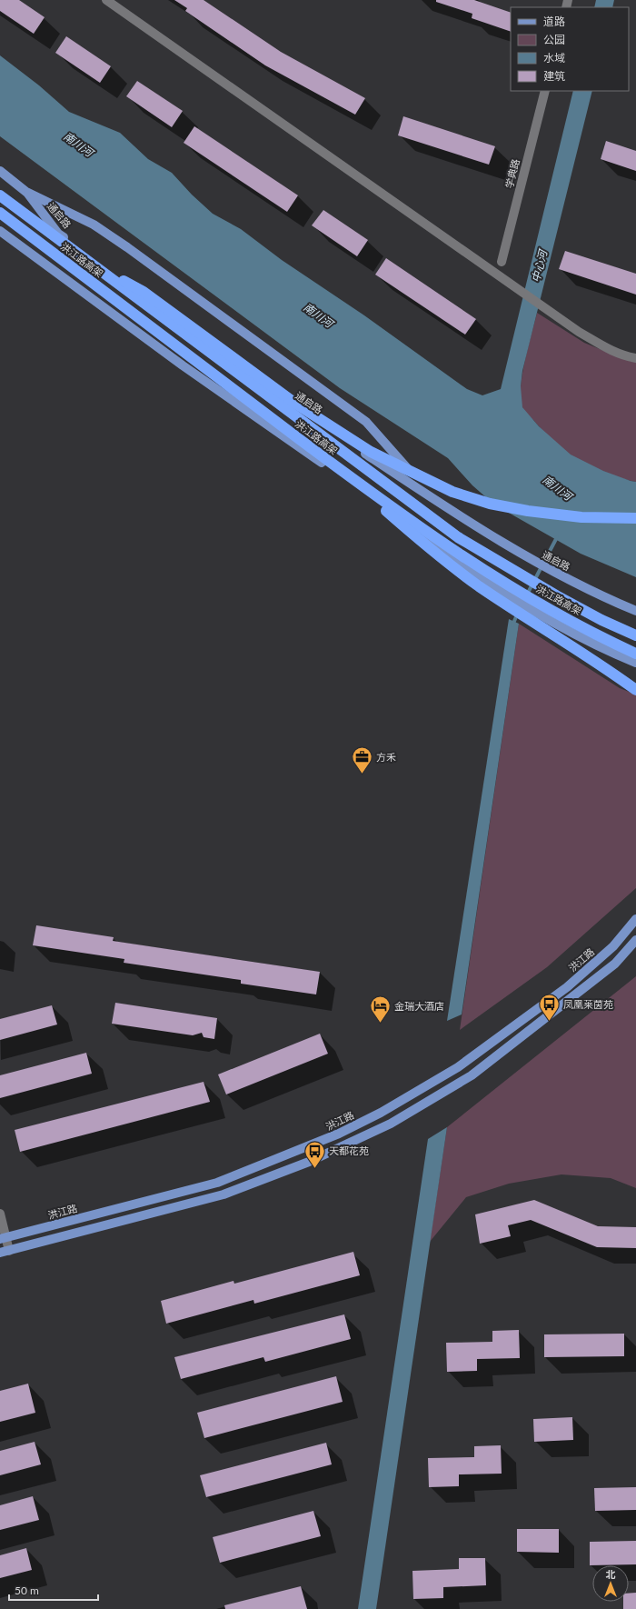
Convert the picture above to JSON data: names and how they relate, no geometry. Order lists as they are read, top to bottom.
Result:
{
  "streets": {
    "highway": ["洪江路高架"],
    "main road": ["通启路", "洪江路"],
    "street": ["学典路"]
  },
  "water": ["南川河", "中心河"],
  "places": {
    "office": ["方禾"],
    "bus stop": ["凤凰莱茵苑", "天都花苑"],
    "hotel": ["金瑞大酒店"]
  },
  "legend": [
    "道路",
    "公园",
    "水域",
    "建筑"
  ],
  "scale_bar": "50 m",
  "north": "top"
}
